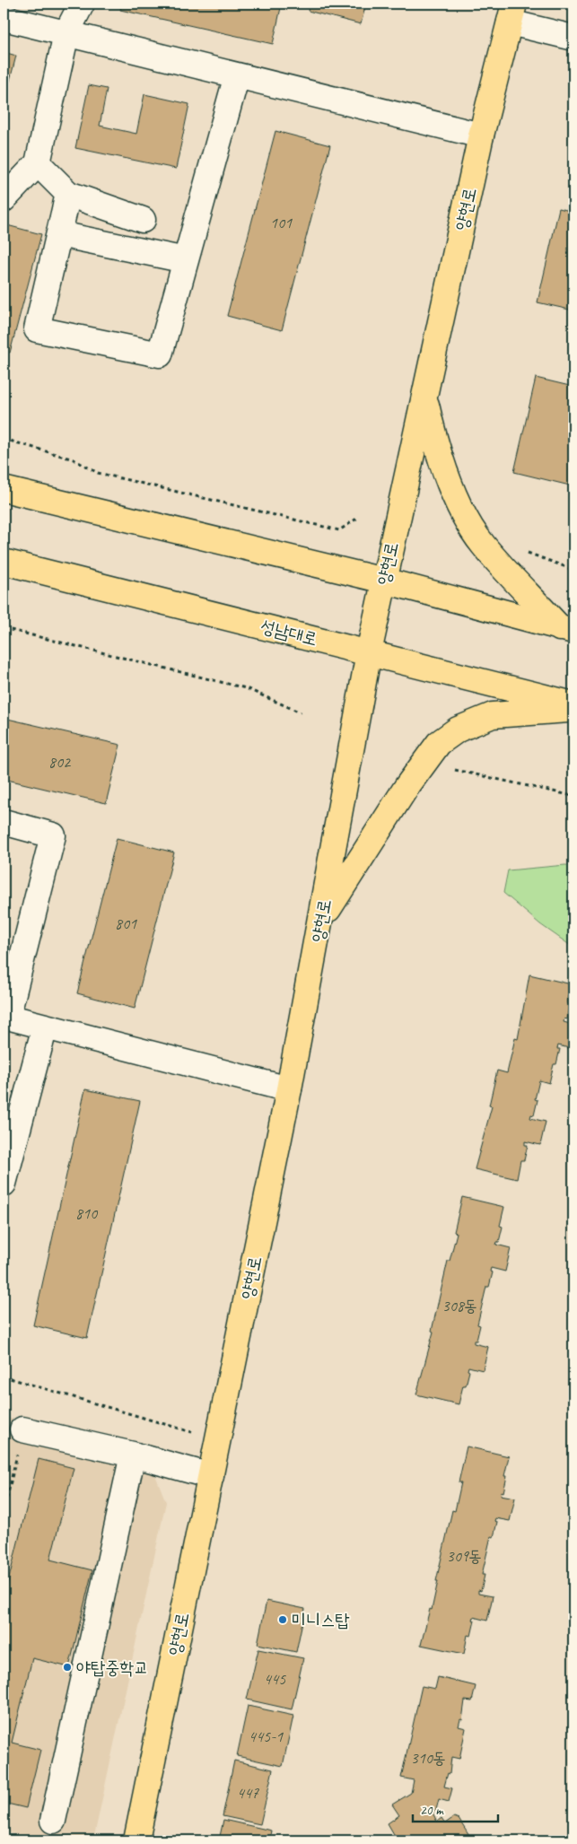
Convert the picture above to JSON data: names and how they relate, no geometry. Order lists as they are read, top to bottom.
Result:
{
  "streets": {
    "main road": ["양현로", "성남대로"]
  },
  "crossings": [
    ["양현로", "성남대로"]
  ],
  "places": ["미니스탑", "야탑중학교"],
  "house_numbers": [
    "101",
    "802",
    "801",
    "810",
    "308동",
    "309동",
    "445",
    "445-1",
    "310동",
    "447"
  ],
  "scale_bar": "20 m"
}
